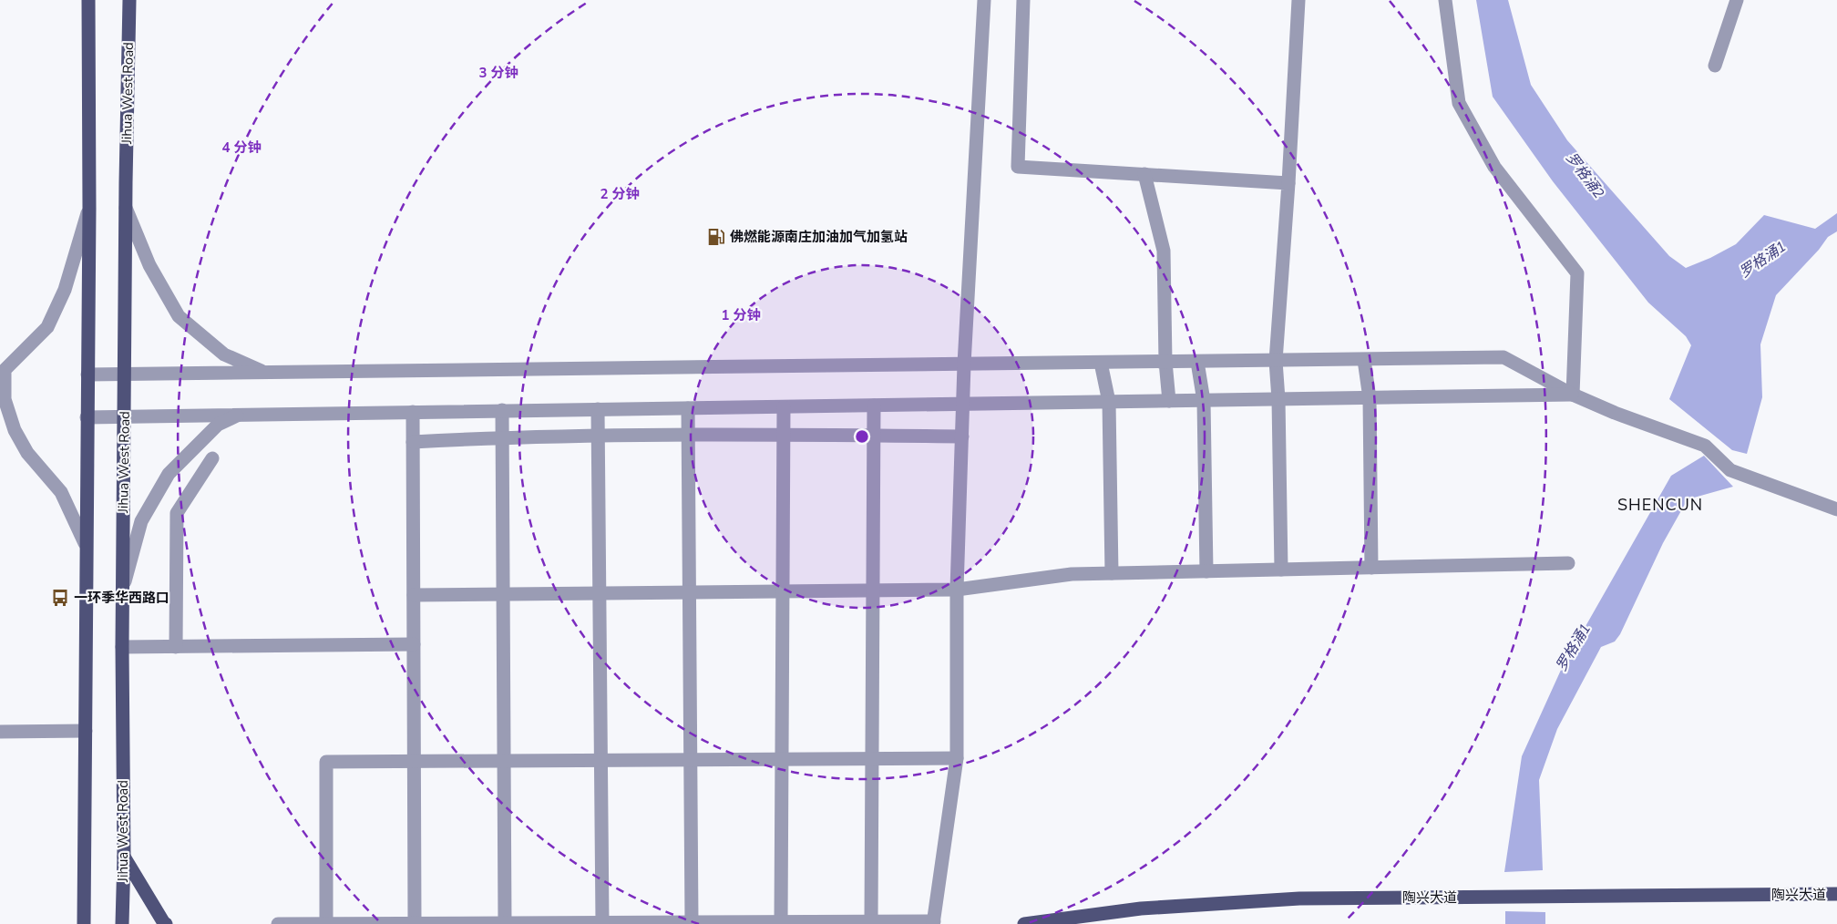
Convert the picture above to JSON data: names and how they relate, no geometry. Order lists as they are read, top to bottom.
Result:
{
  "streets": {
    "main road": ["Jihua West Road", "陶兴大道"]
  },
  "districts": ["SHENCUN"],
  "water": ["罗格涌2", "罗格涌1"],
  "places": {
    "fuel station": ["佛燃能源南庄加油加气加氢站"],
    "bus stop": ["一环季华西路口"]
  },
  "rings": [
    "3 分钟",
    "4 分钟",
    "2 分钟",
    "1 分钟"
  ]
}
